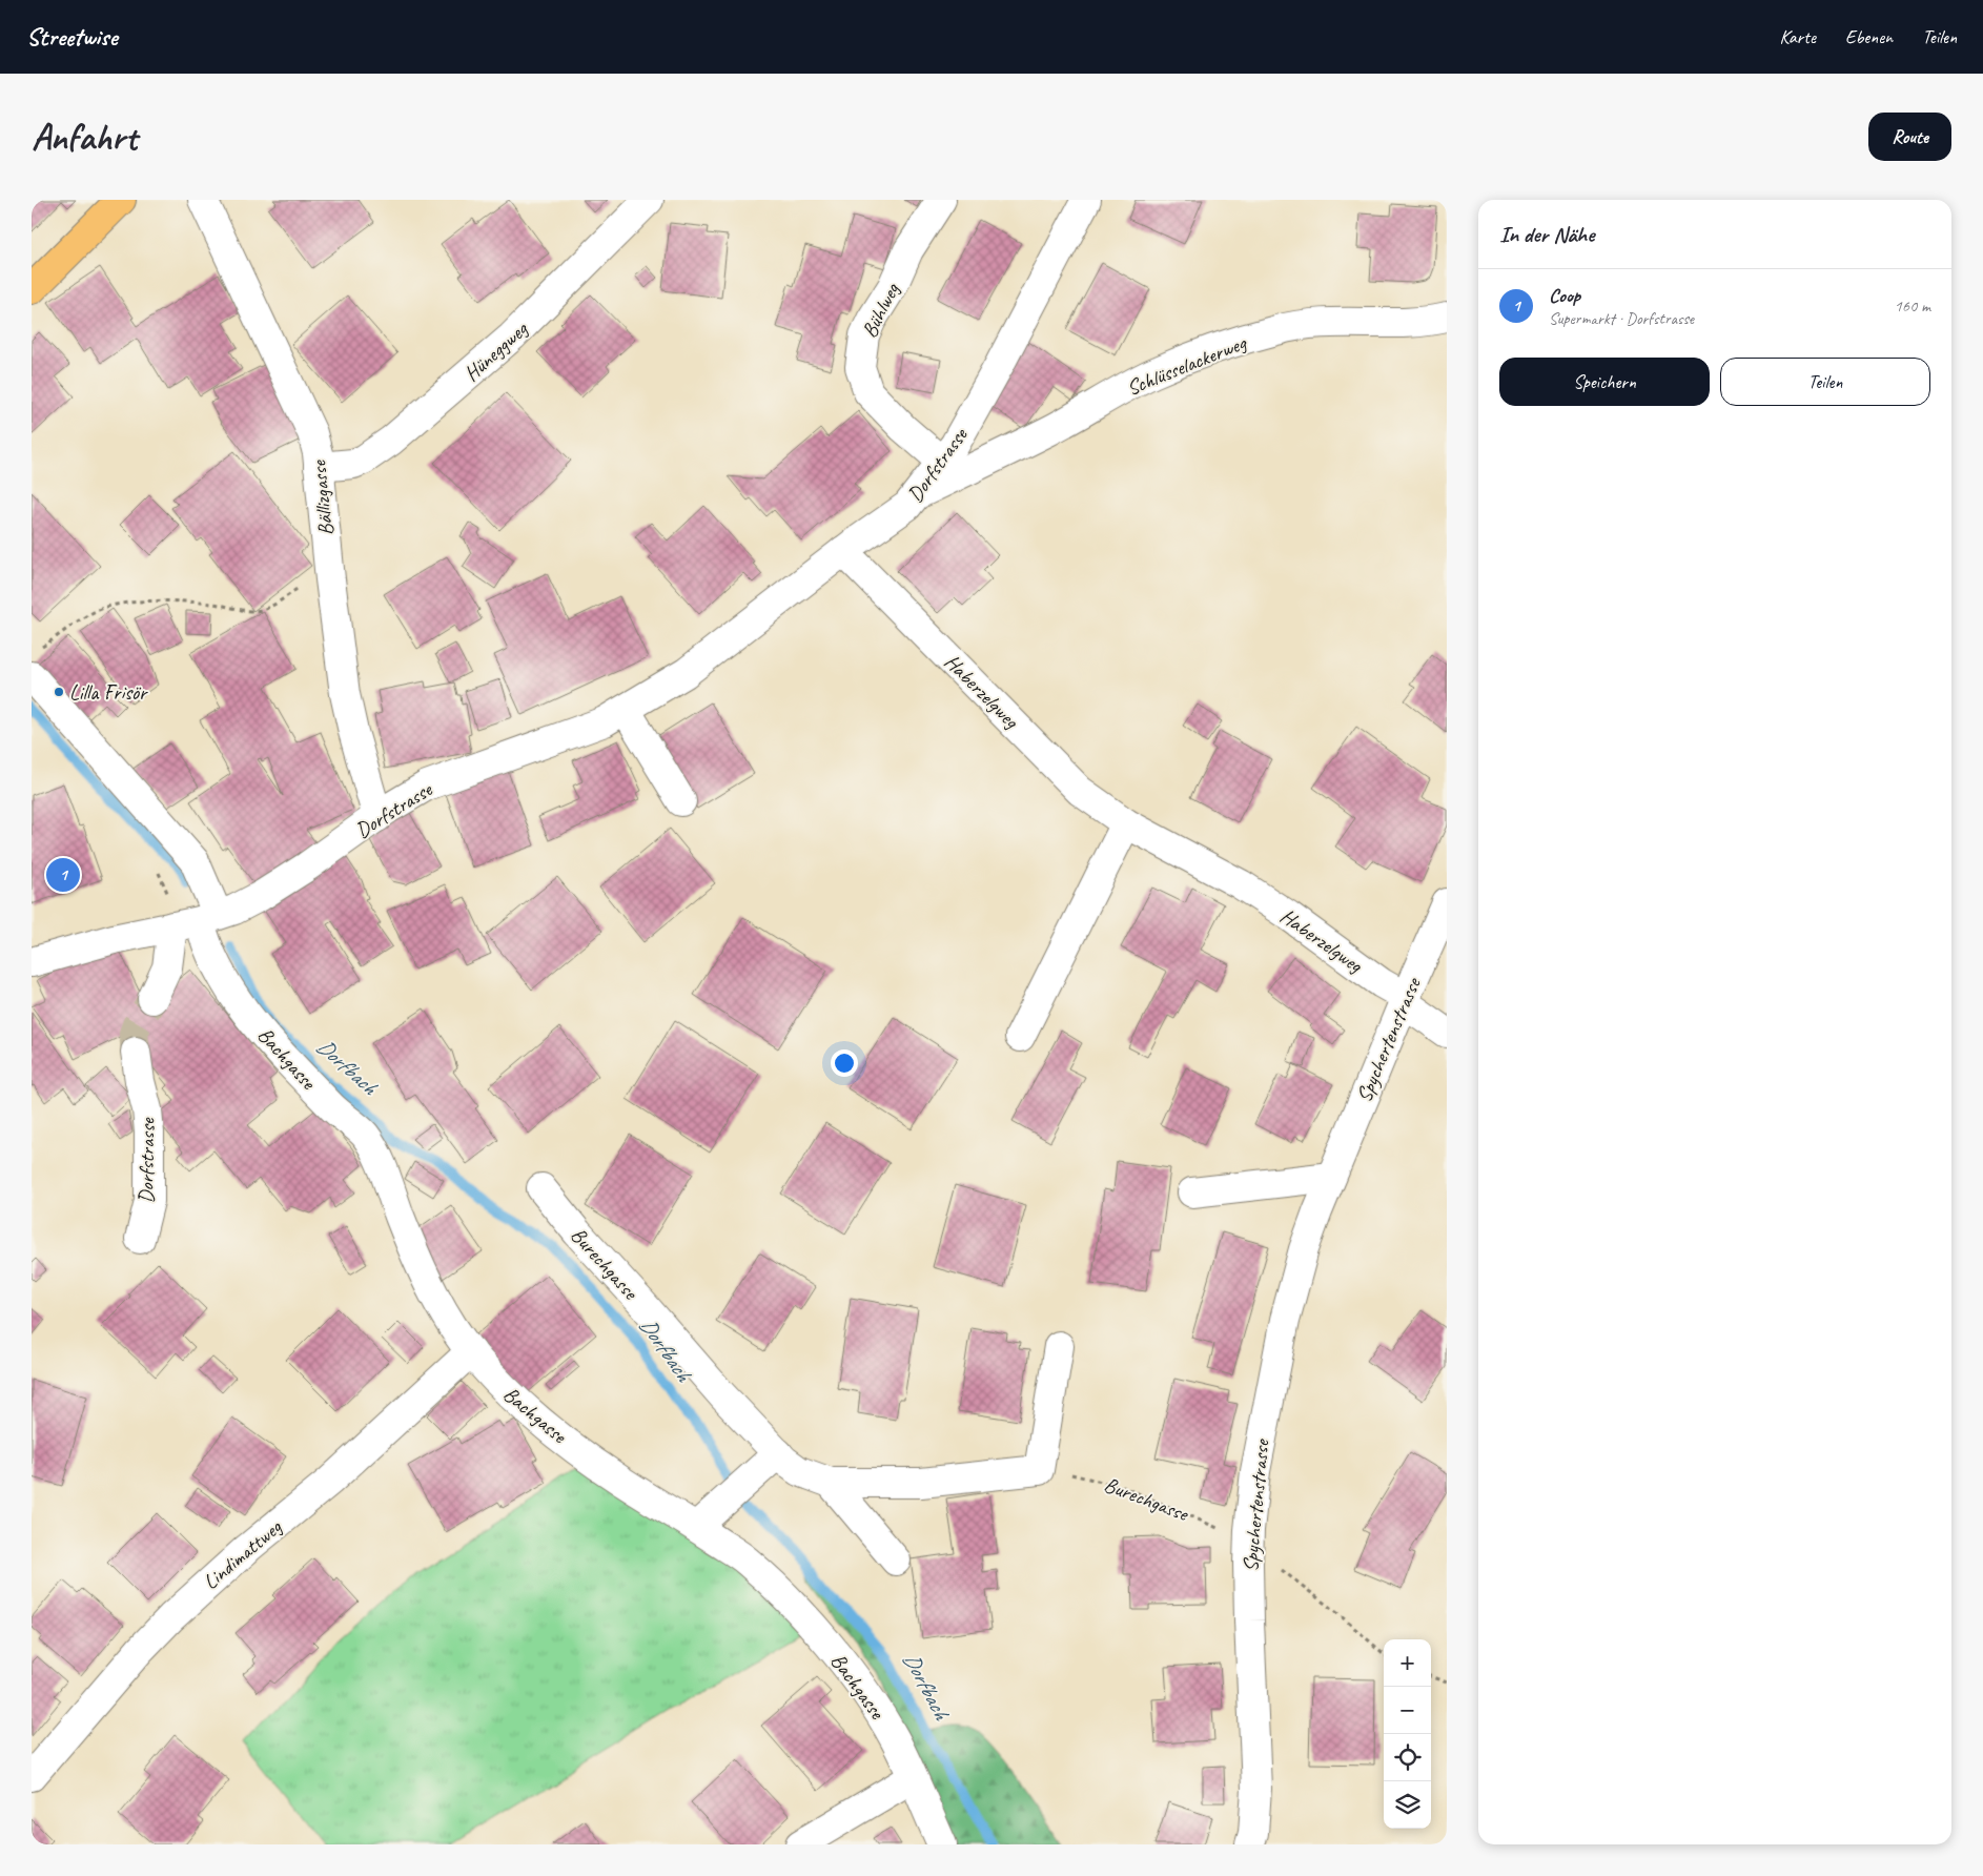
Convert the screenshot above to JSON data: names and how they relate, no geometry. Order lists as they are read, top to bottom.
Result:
{
  "streets": {
    "street": [
      "Bühlweg",
      "Hüneggweg",
      "Schlüsselackerweg",
      "Dorfstrasse",
      "Bällizgasse",
      "Haberzelgweg",
      "Spychertenstrasse",
      "Bachgasse",
      "Burechgasse",
      "Lindimattweg"
    ]
  },
  "crossings": [
    ["Bühlweg", "Dorfstrasse"],
    ["Hüneggweg", "Bällizgasse"],
    ["Schlüsselackerweg", "Dorfstrasse"],
    ["Dorfstrasse", "Bällizgasse"],
    ["Dorfstrasse", "Haberzelgweg"],
    ["Dorfstrasse", "Bachgasse"],
    ["Haberzelgweg", "Spychertenstrasse"],
    ["Spychertenstrasse", "Burechgasse"],
    ["Bachgasse", "Lindimattweg"]
  ],
  "water": ["Dorfbach"],
  "places": ["Lilla Frisör"],
  "page": {
    "header": "Streetwise",
    "nav": ["Karte", "Ebenen", "Teilen"],
    "buttons": [
      "Route",
      ["Speichern", "Teilen"]
    ],
    "title": "Anfahrt",
    "heading": "In der Nähe",
    "list": [
      {
        "mark": "1",
        "name": "Coop",
        "note": "Supermarkt · Dorfstrasse",
        "value": "160 m"
      }
    ],
    "pins": "1",
    "map_buttons": ["+", "−"]
  }
}
